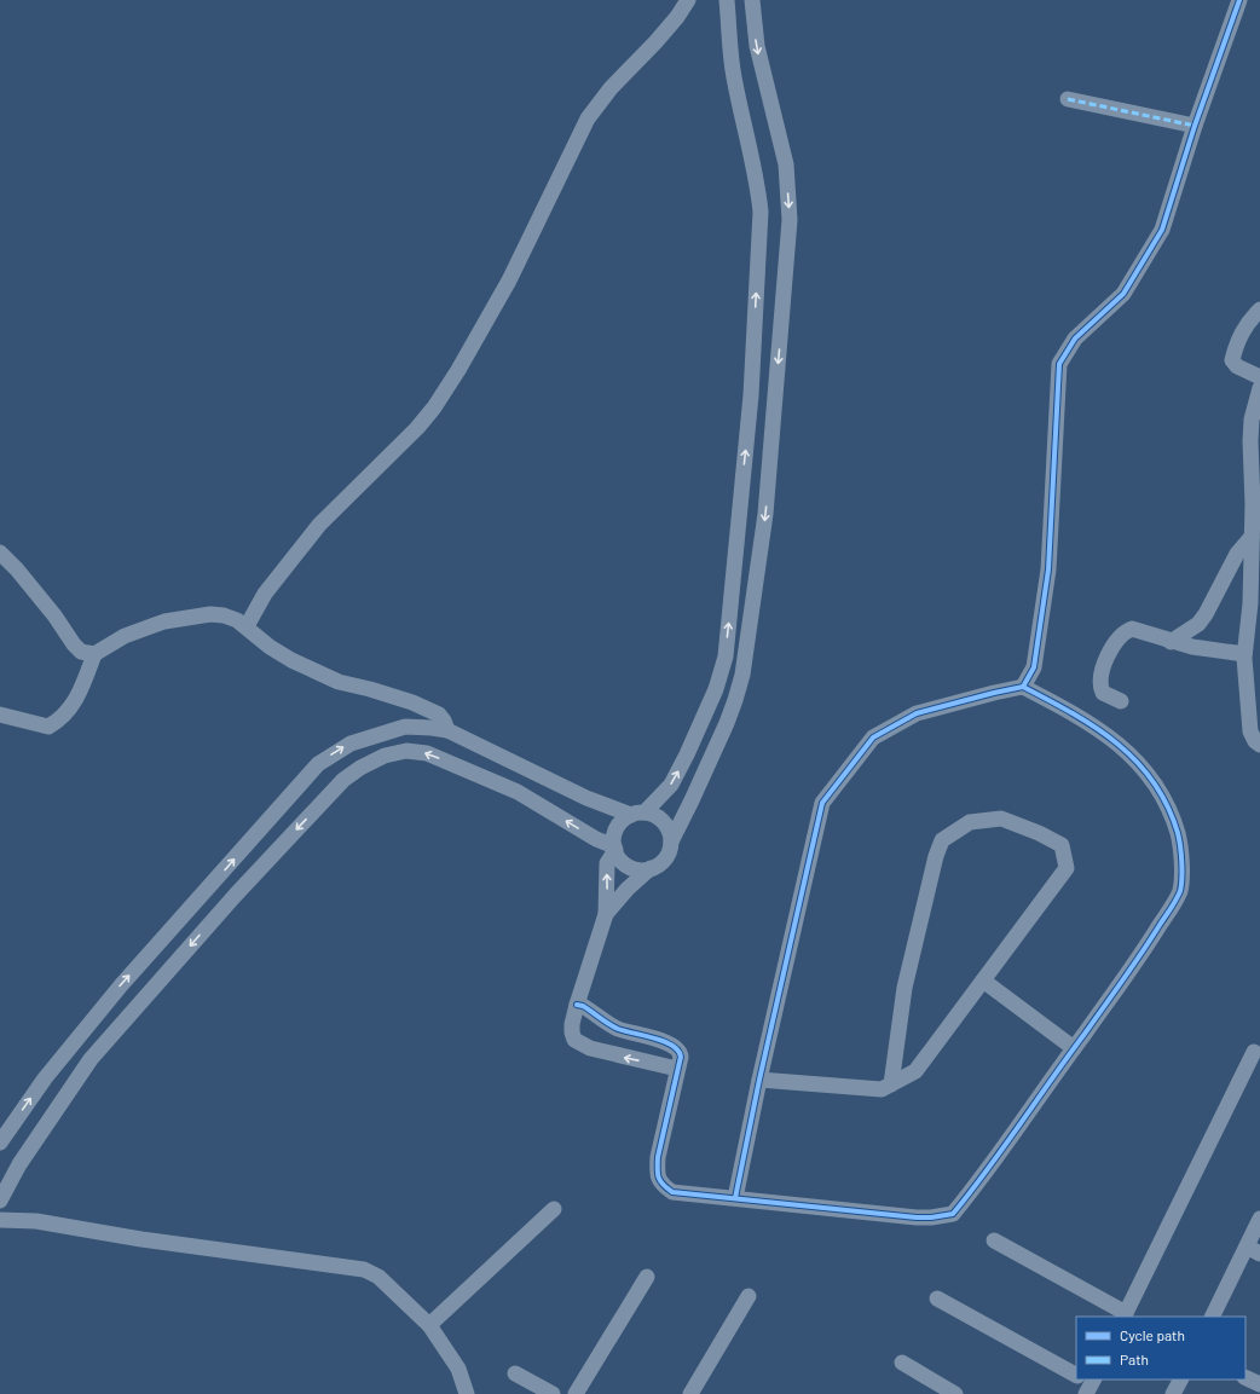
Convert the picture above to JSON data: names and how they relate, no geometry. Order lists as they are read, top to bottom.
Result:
{
  "legend": ["Cycle path", "Path"]
}
